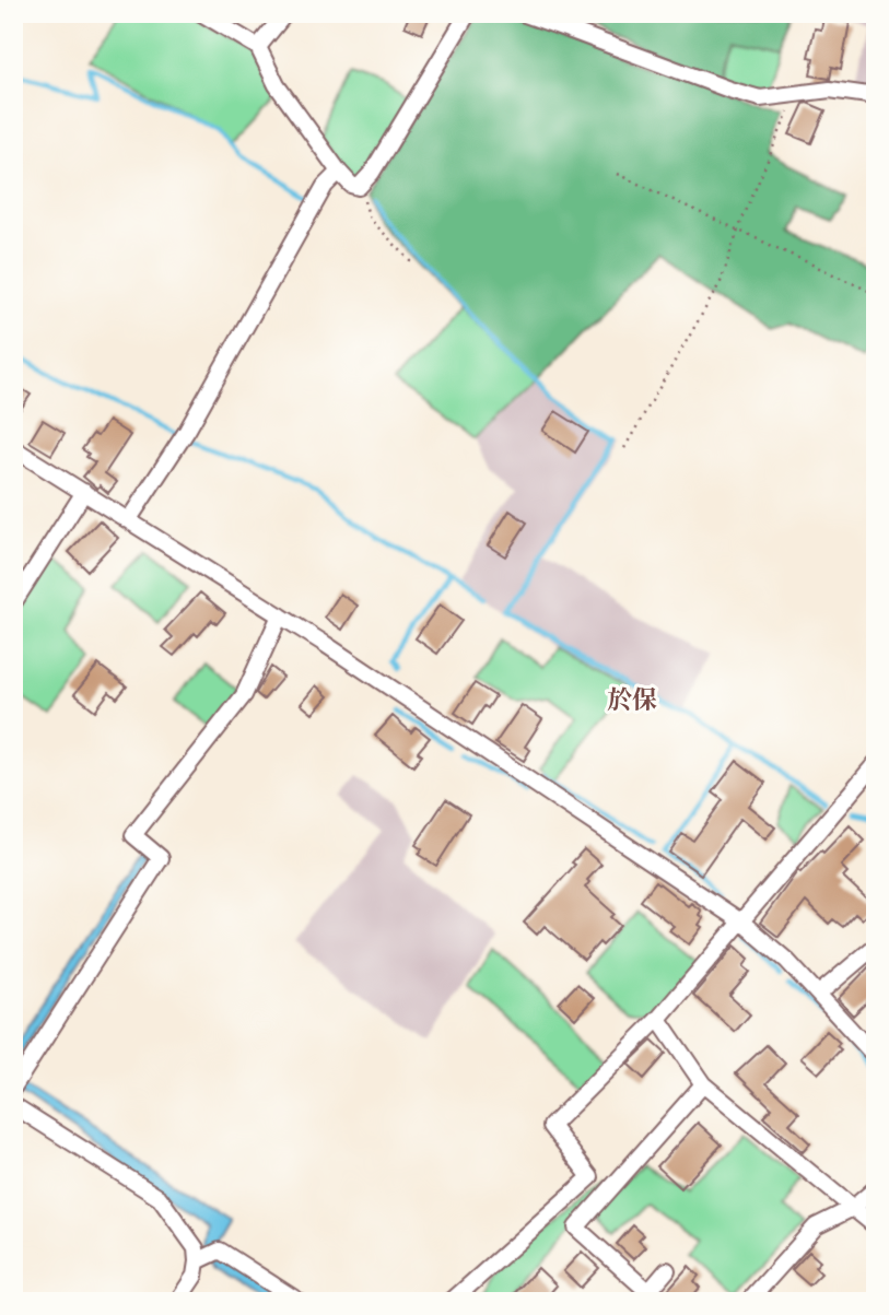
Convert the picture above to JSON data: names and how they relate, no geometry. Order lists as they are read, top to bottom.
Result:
{
  "districts": ["於保"]
}
